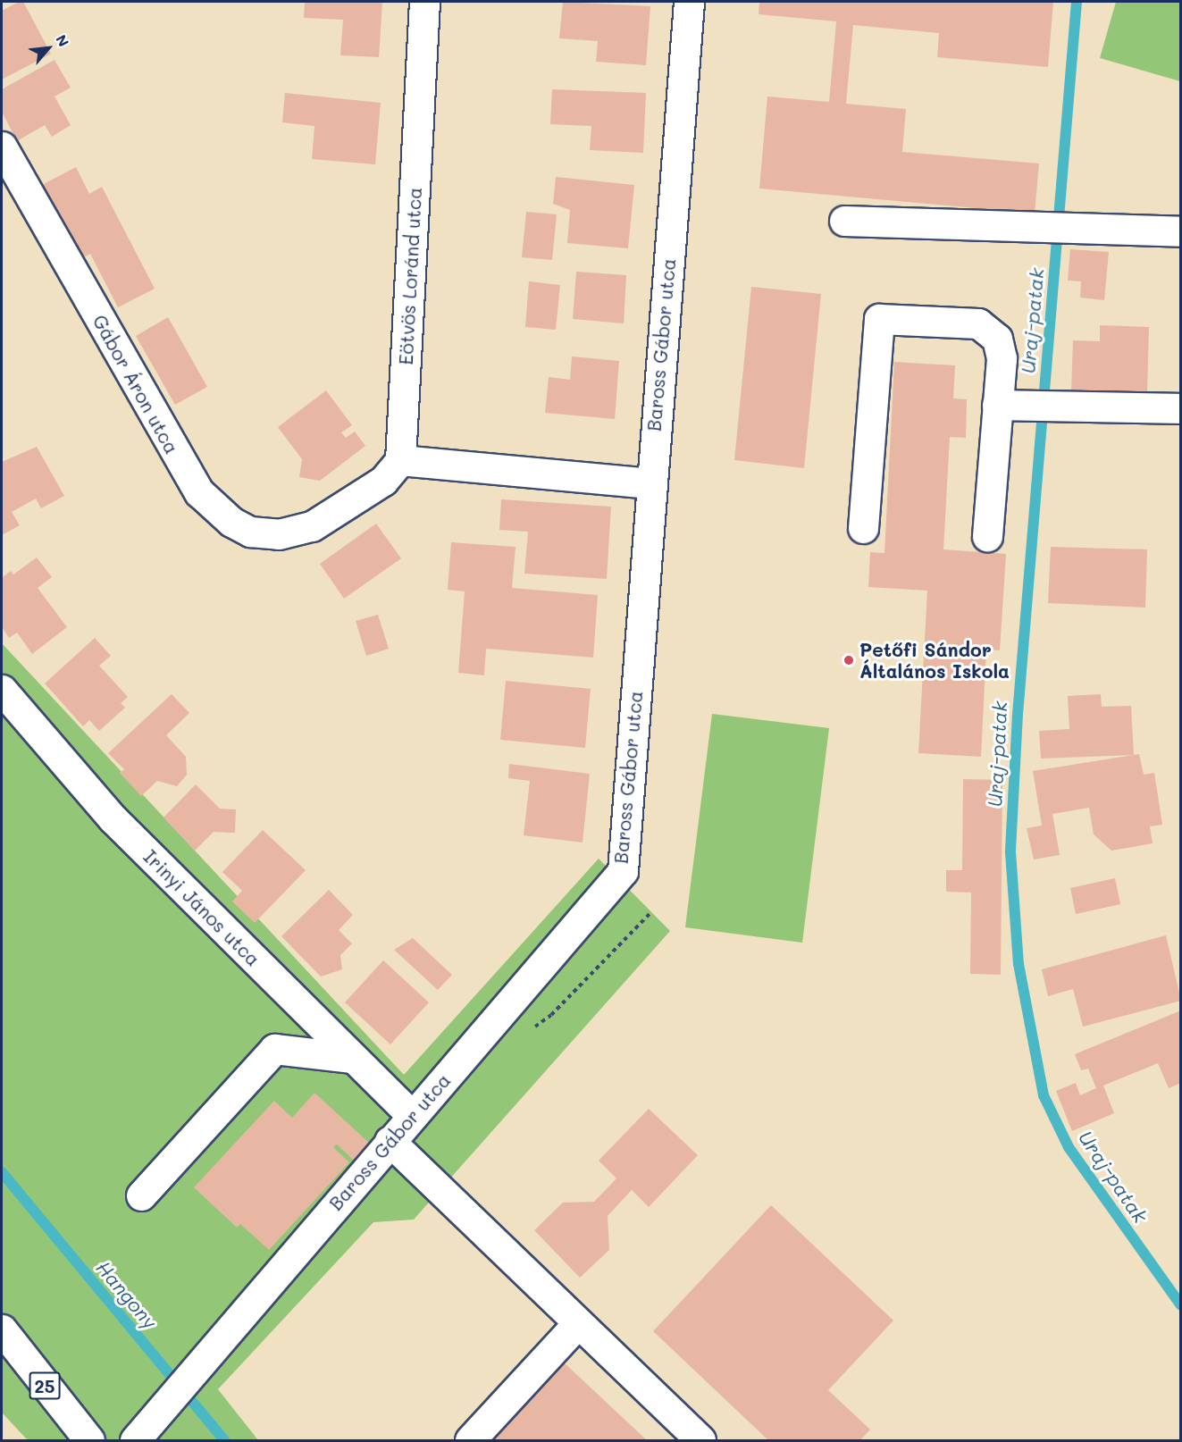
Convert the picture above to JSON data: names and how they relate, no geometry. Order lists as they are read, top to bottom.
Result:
{
  "streets": {
    "street": [
      "Eötvös Loránd utca",
      "Baross Gábor utca",
      "Gábor Áron utca",
      "Irinyi János utca",
      "25"
    ]
  },
  "crossings": [
    ["Eötvös Loránd utca", "Gábor Áron utca"],
    ["Baross Gábor utca", "Irinyi János utca"]
  ],
  "water": ["Uraj-patak", "Hangony"],
  "places": ["Petőfi Sándor Általános Iskola"],
  "north": "top right"
}
